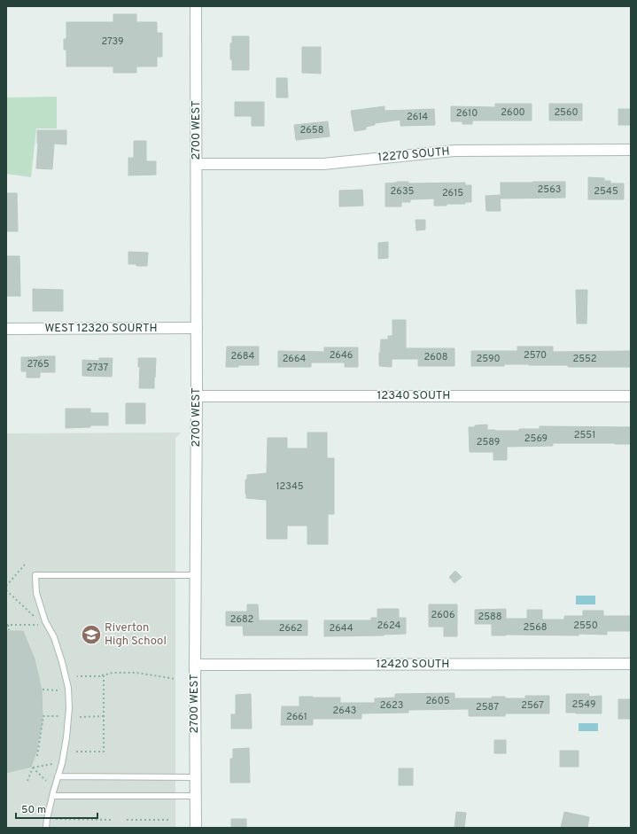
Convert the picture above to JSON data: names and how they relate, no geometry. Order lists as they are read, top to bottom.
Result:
{
  "streets": {
    "street": [
      "2700 WEST",
      "12270 SOUTH",
      "WEST 12320 SOURTH",
      "12340 SOUTH",
      "12420 SOUTH"
    ]
  },
  "crossings": [
    ["2700 WEST", "12270 SOUTH"],
    ["2700 WEST", "WEST 12320 SOURTH"],
    ["2700 WEST", "12340 SOUTH"],
    ["2700 WEST", "12420 SOUTH"]
  ],
  "places": {
    "school or university": ["Riverton High School"]
  },
  "house_numbers": [
    "2739",
    "2600",
    "2560",
    "2610",
    "2614",
    "2658",
    "2563",
    "2635",
    "2545",
    "2615",
    "2646",
    "2570",
    "2684",
    "2608",
    "2664",
    "2590",
    "2552",
    "2765",
    "2737",
    "2551",
    "2569",
    "2589",
    "12345",
    "2606",
    "2588",
    "2682",
    "2624",
    "2550",
    "2568",
    "2662",
    "2644",
    "2605",
    "2549",
    "2623",
    "2567",
    "2587",
    "2643",
    "2661"
  ],
  "scale_bar": "50 m"
}
